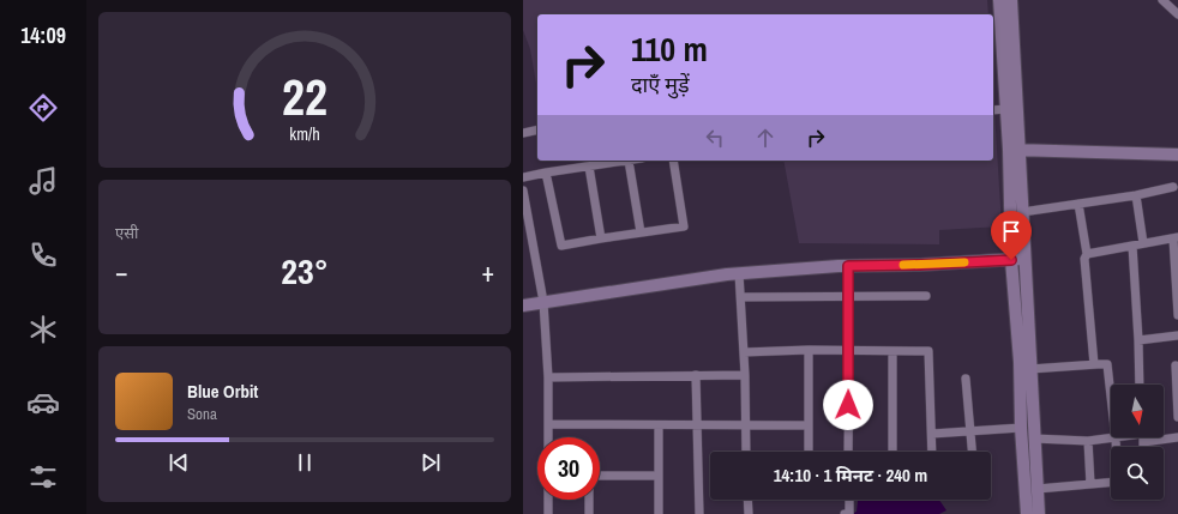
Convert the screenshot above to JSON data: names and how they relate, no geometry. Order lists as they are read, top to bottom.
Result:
{
  "north": "bottom",
  "page": {
    "tabs": "14:09",
    "turn": ["110 m", "दाएँ मुड़ें"],
    "tile": "एसी",
    "heat": ["−", "23°", "+"],
    "song": ["Blue Orbit", "Sona"],
    "limit": "30",
    "trip": "14:10 · 1 मिनट · 240 m",
    "gauge": ["22", "km/h"]
  }
}
